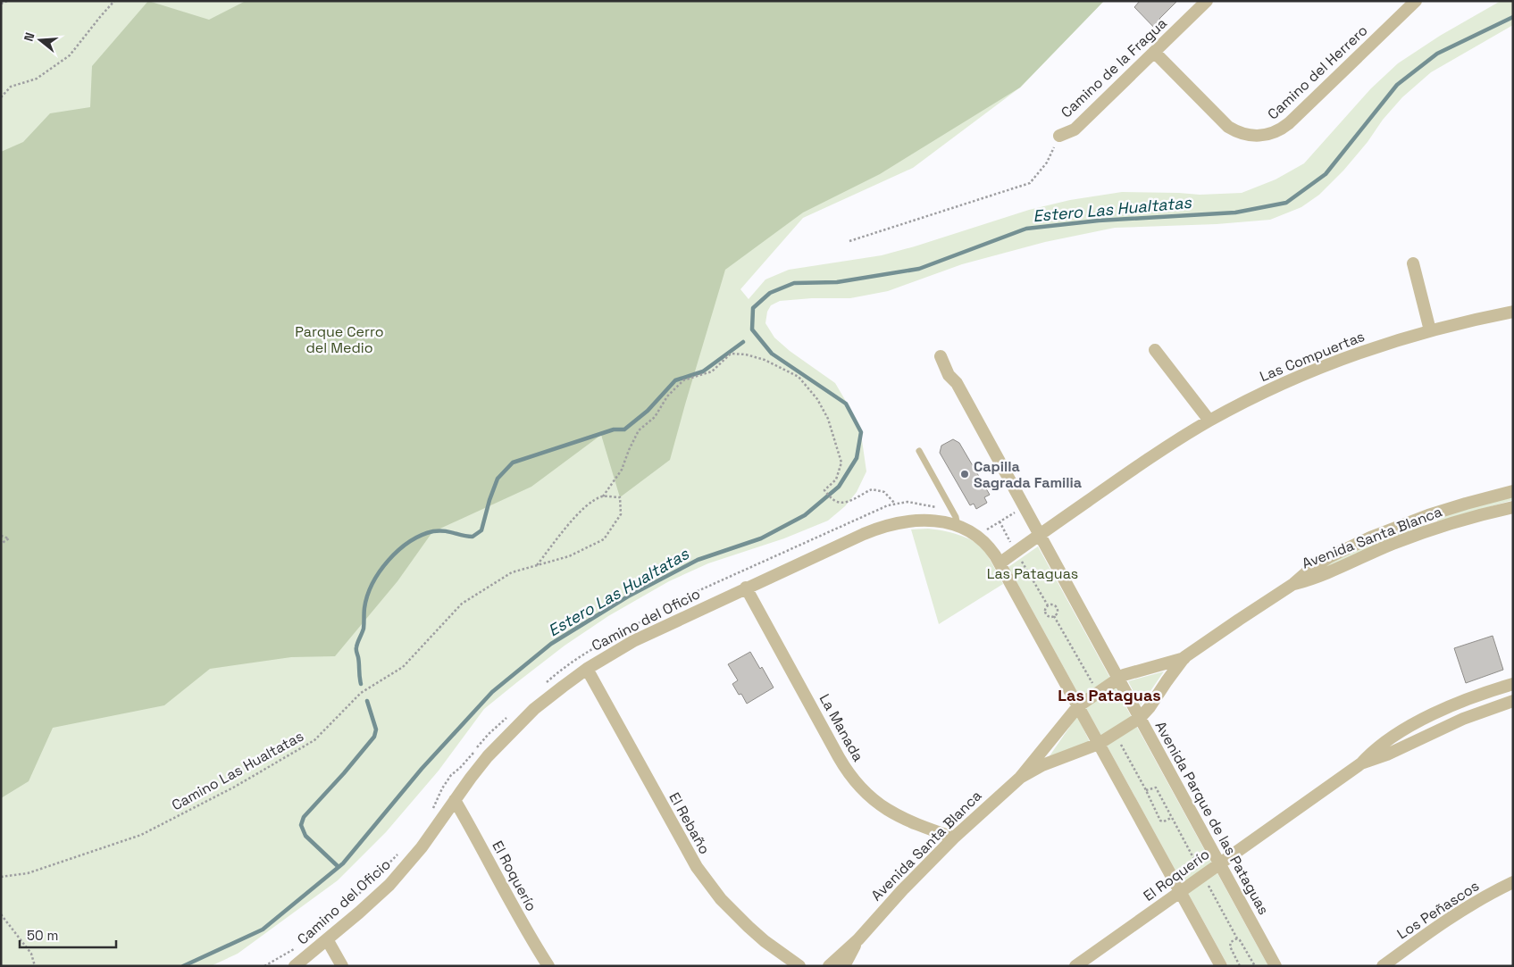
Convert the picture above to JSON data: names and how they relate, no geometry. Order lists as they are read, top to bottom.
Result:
{
  "streets": {
    "street": [
      "Camino de la Fragua",
      "Camino del Herrero",
      "Las Compuertas",
      "Avenida Santa Blanca",
      "Camino del Oficio",
      "La Manada",
      "Avenida Parque de las Pataguas",
      "El Rebaño",
      "El Roquerío",
      "Los Peñascos"
    ],
    "path": ["Camino Las Hualtatas"]
  },
  "crossings": [
    ["Camino de la Fragua", "Camino del Herrero"],
    ["Las Compuertas", "Camino del Oficio"],
    ["Las Compuertas", "Avenida Parque de las Pataguas"],
    ["Avenida Santa Blanca", "La Manada"],
    ["Avenida Santa Blanca", "Avenida Parque de las Pataguas"],
    ["Camino del Oficio", "La Manada"],
    ["Camino del Oficio", "El Rebaño"],
    ["Camino del Oficio", "El Roquerío"],
    ["Avenida Parque de las Pataguas", "El Roquerío"]
  ],
  "districts": ["Las Pataguas"],
  "water": ["Estero Las Hualtatas"],
  "parks": ["Parque Cerro del Medio", "Las Pataguas"],
  "places": ["Capilla Sagrada Familia"],
  "scale_bar": "50 m",
  "north": "left"
}
